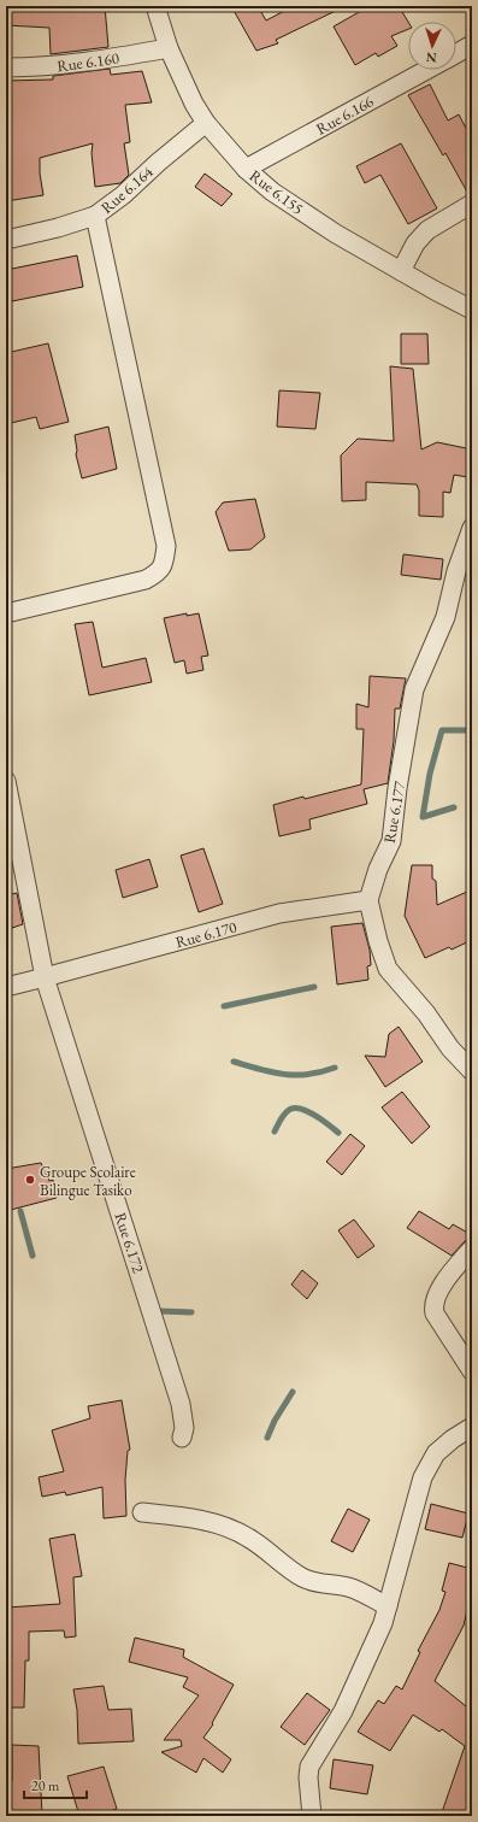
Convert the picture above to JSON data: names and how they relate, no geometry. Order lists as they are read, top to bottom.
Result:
{
  "streets": {
    "street": [
      "Rue 6.160",
      "Rue 6.166",
      "Rue 6.164",
      "Rue 6.155",
      "Rue 6.177",
      "Rue 6.170",
      "Rue 6.172"
    ]
  },
  "crossings": [
    ["Rue 6.160", "Rue 6.155"],
    ["Rue 6.166", "Rue 6.155"],
    ["Rue 6.164", "Rue 6.155"],
    ["Rue 6.177", "Rue 6.170"],
    ["Rue 6.170", "Rue 6.172"]
  ],
  "places": ["Groupe Scolaire Bilingue Tasiko"],
  "scale_bar": "20 m",
  "north": "bottom"
}
